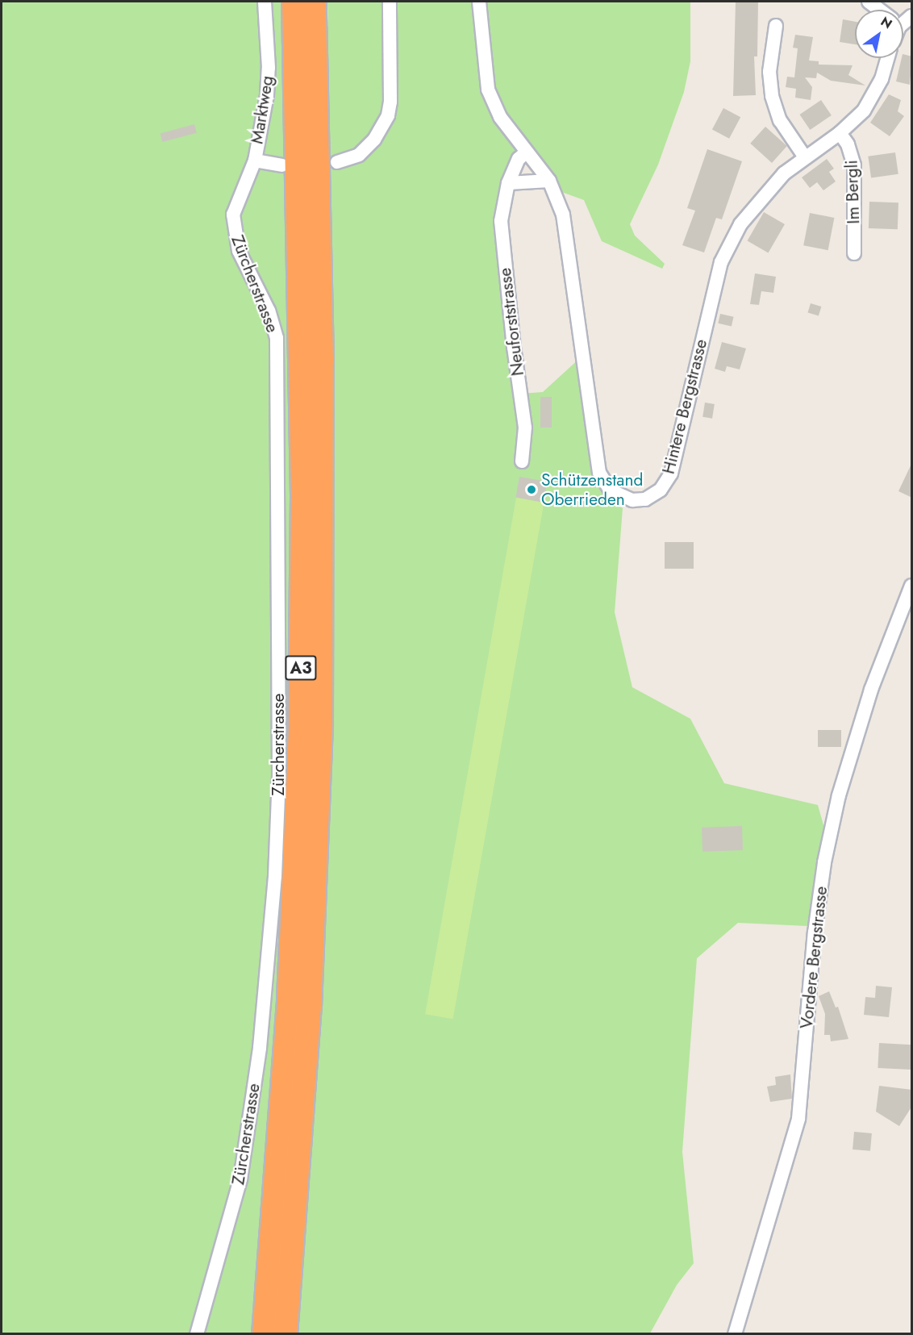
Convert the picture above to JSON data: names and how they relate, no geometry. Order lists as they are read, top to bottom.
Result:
{
  "streets": {
    "highway": ["A3"],
    "street": [
      "Marktweg",
      "Im Bergli",
      "Zürcherstrasse",
      "Neuforststrasse",
      "Hintere Bergstrasse",
      "Vordere Bergstrasse"
    ]
  },
  "crossings": [
    ["Marktweg", "Zürcherstrasse"],
    ["Im Bergli", "Hintere Bergstrasse"],
    ["Neuforststrasse", "Hintere Bergstrasse"]
  ],
  "places": ["Schützenstand Oberrieden"],
  "north": "top right"
}
